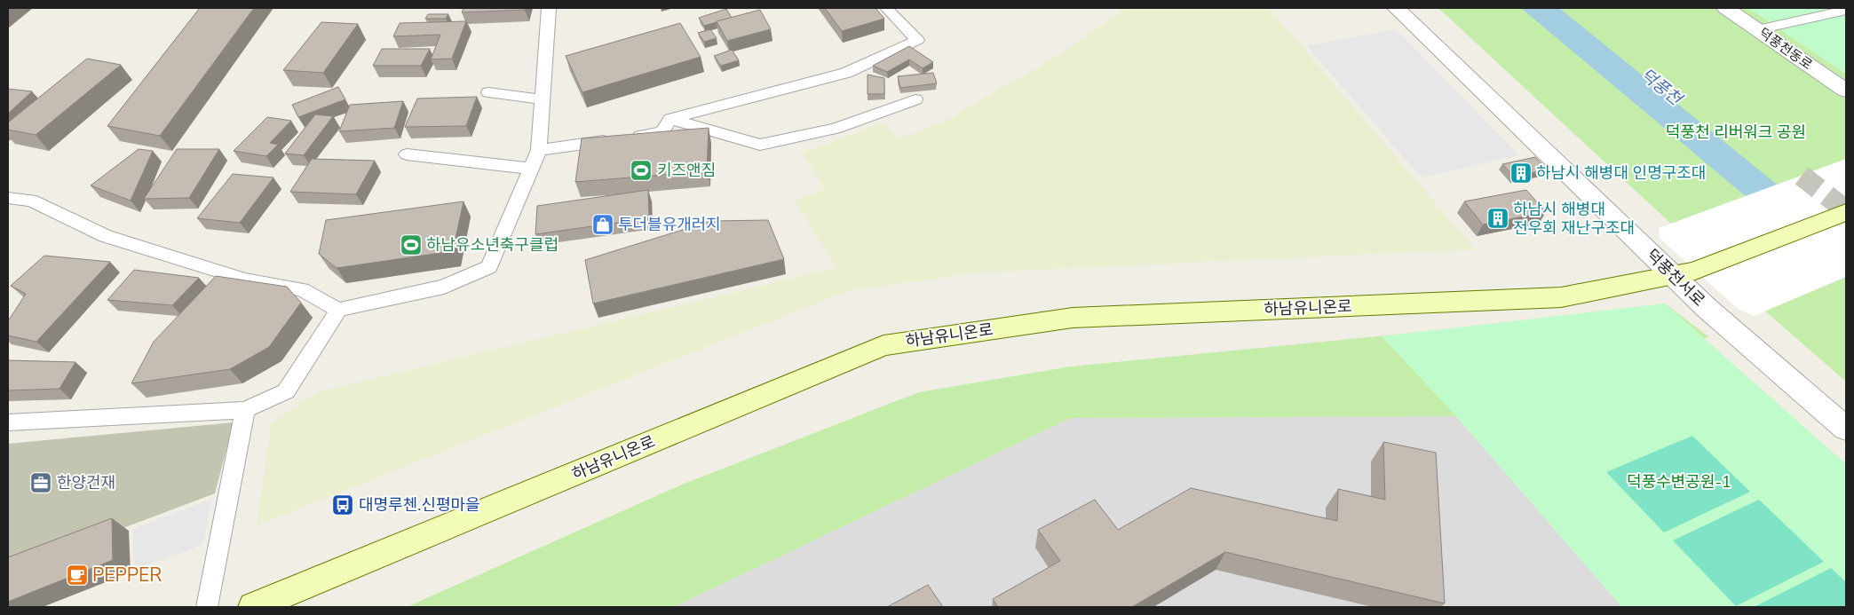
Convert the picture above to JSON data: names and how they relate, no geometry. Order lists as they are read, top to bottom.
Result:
{
  "streets": {
    "main road": ["하남유니온로"],
    "street": ["덕풍천동로", "덕풍천서로"]
  },
  "crossings": [
    ["덕풍천서로", "하남유니온로"]
  ],
  "water": ["덕풍천"],
  "parks": ["덕풍천 리버워크 공원", "덕풍수변공원-1"],
  "places": {
    "sports": ["키즈앤짐", "하남유소년축구클럽"],
    "building": ["하남시 해병대 인명구조대", "하남시 해병대 전우회 재난구조대"],
    "shop": ["투더블유개러지"],
    "office": ["한양건재"],
    "bus stop": ["대명루첸.신평마을"],
    "cafe": ["PEPPER"]
  }
}
